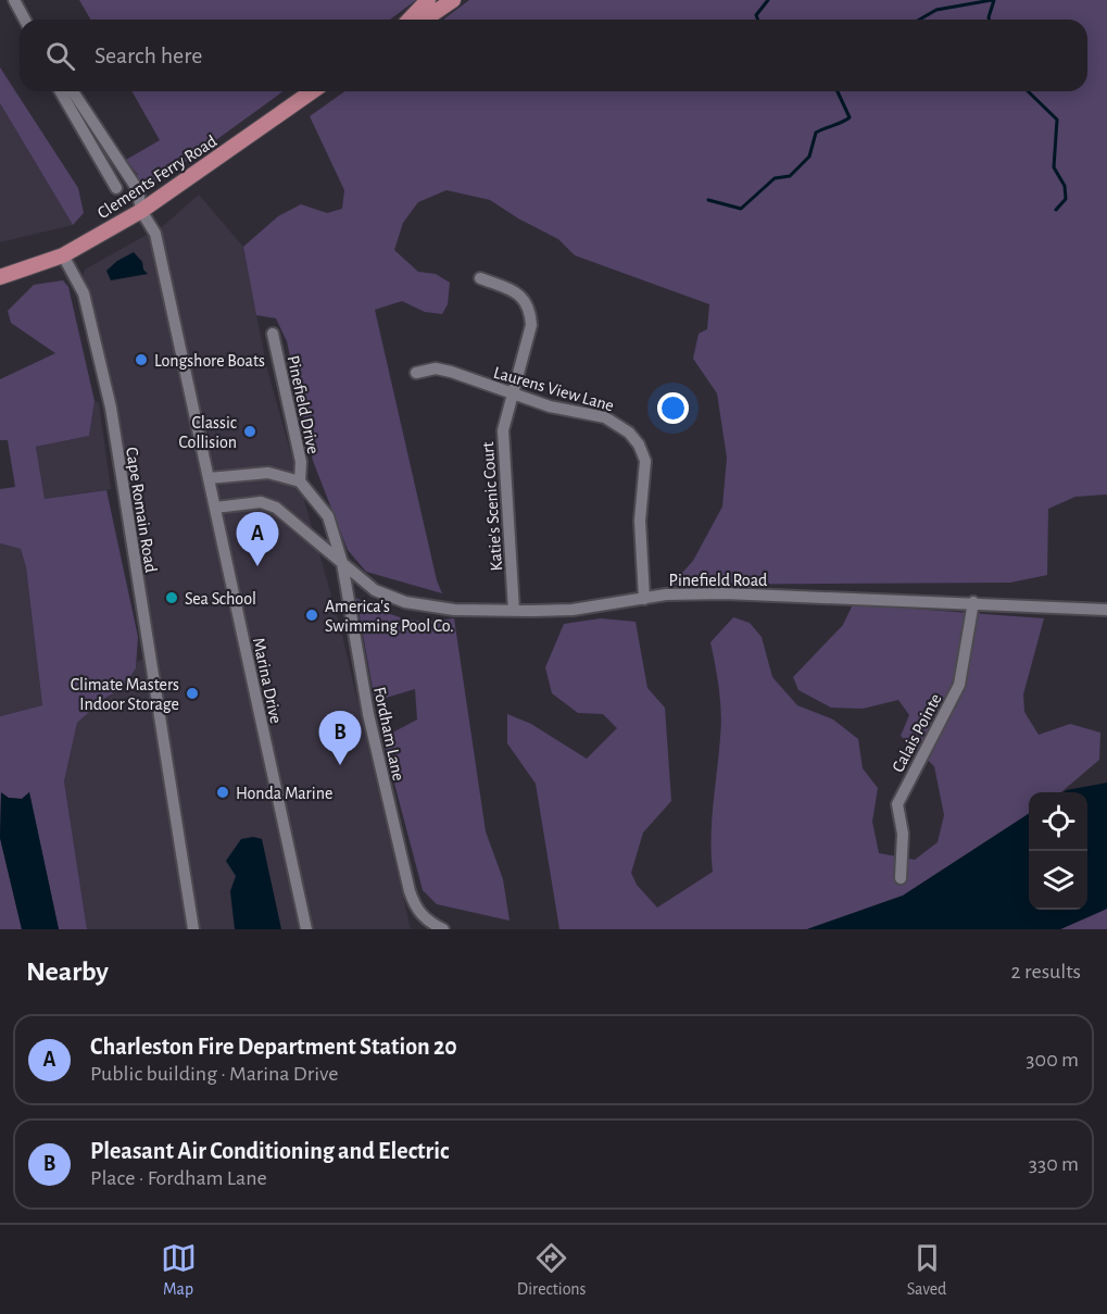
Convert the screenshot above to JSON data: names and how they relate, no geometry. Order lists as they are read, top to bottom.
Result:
{
  "streets": {
    "main road": ["Clements Ferry Road"],
    "street": [
      "Laurens View Lane",
      "Pinefield Drive",
      "Katie's Scenic Court",
      "Cape Romain Road",
      "Pinefield Road",
      "Marina Drive",
      "Calais Pointe",
      "Fordham Lane"
    ]
  },
  "crossings": [
    ["Clements Ferry Road", "Cape Romain Road"],
    ["Clements Ferry Road", "Marina Drive"],
    ["Laurens View Lane", "Katie's Scenic Court"],
    ["Laurens View Lane", "Pinefield Road"],
    ["Katie's Scenic Court", "Pinefield Road"],
    ["Pinefield Road", "Marina Drive"],
    ["Pinefield Road", "Calais Pointe"],
    ["Pinefield Road", "Fordham Lane"]
  ],
  "places": [
    "Longshore Boats",
    "Classic Collision",
    "Sea School",
    "America's Swimming Pool Co.",
    "Climate Masters Indoor Storage",
    "Honda Marine"
  ],
  "page": {
    "search": "Search here",
    "pins": ["A", "B"],
    "heading": ["Nearby", "2 results"],
    "list": [
      {
        "mark": "A",
        "name": "Charleston Fire Department Station 20",
        "note": "Public building · Marina Drive",
        "value": "300 m"
      },
      {
        "mark": "B",
        "name": "Pleasant Air Conditioning and Electric",
        "note": "Place · Fordham Lane",
        "value": "330 m"
      }
    ],
    "nav": ["Map", "Directions", "Saved"]
  }
}
